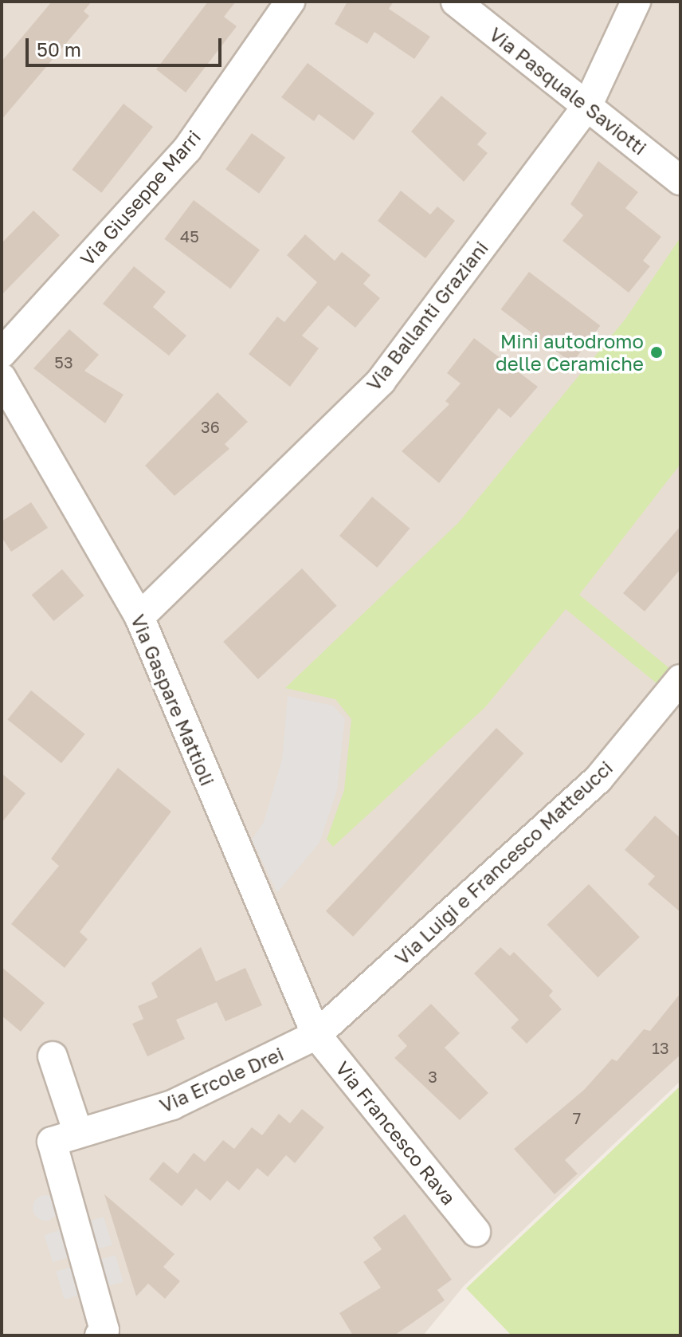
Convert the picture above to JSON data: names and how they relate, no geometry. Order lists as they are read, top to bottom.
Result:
{
  "streets": {
    "street": [
      "Via Pasquale Saviotti",
      "Via Giuseppe Marri",
      "Via Ballanti Graziani",
      "Via Gaspare Mattioli",
      "Via Luigi e Francesco Matteucci",
      "Via Ercole Drei",
      "Via Francesco Rava"
    ]
  },
  "crossings": [
    ["Via Pasquale Saviotti", "Via Ballanti Graziani"],
    ["Via Ballanti Graziani", "Via Gaspare Mattioli"],
    ["Via Gaspare Mattioli", "Via Luigi e Francesco Matteucci"],
    ["Via Gaspare Mattioli", "Via Ercole Drei"],
    ["Via Gaspare Mattioli", "Via Francesco Rava"],
    ["Via Luigi e Francesco Matteucci", "Via Ercole Drei"],
    ["Via Luigi e Francesco Matteucci", "Via Francesco Rava"],
    ["Via Ercole Drei", "Via Francesco Rava"]
  ],
  "places": ["Mini autodromo delle Ceramiche"],
  "house_numbers": [
    "45",
    "53",
    "36",
    "13",
    "3",
    "7"
  ],
  "scale_bar": "50 m"
}
